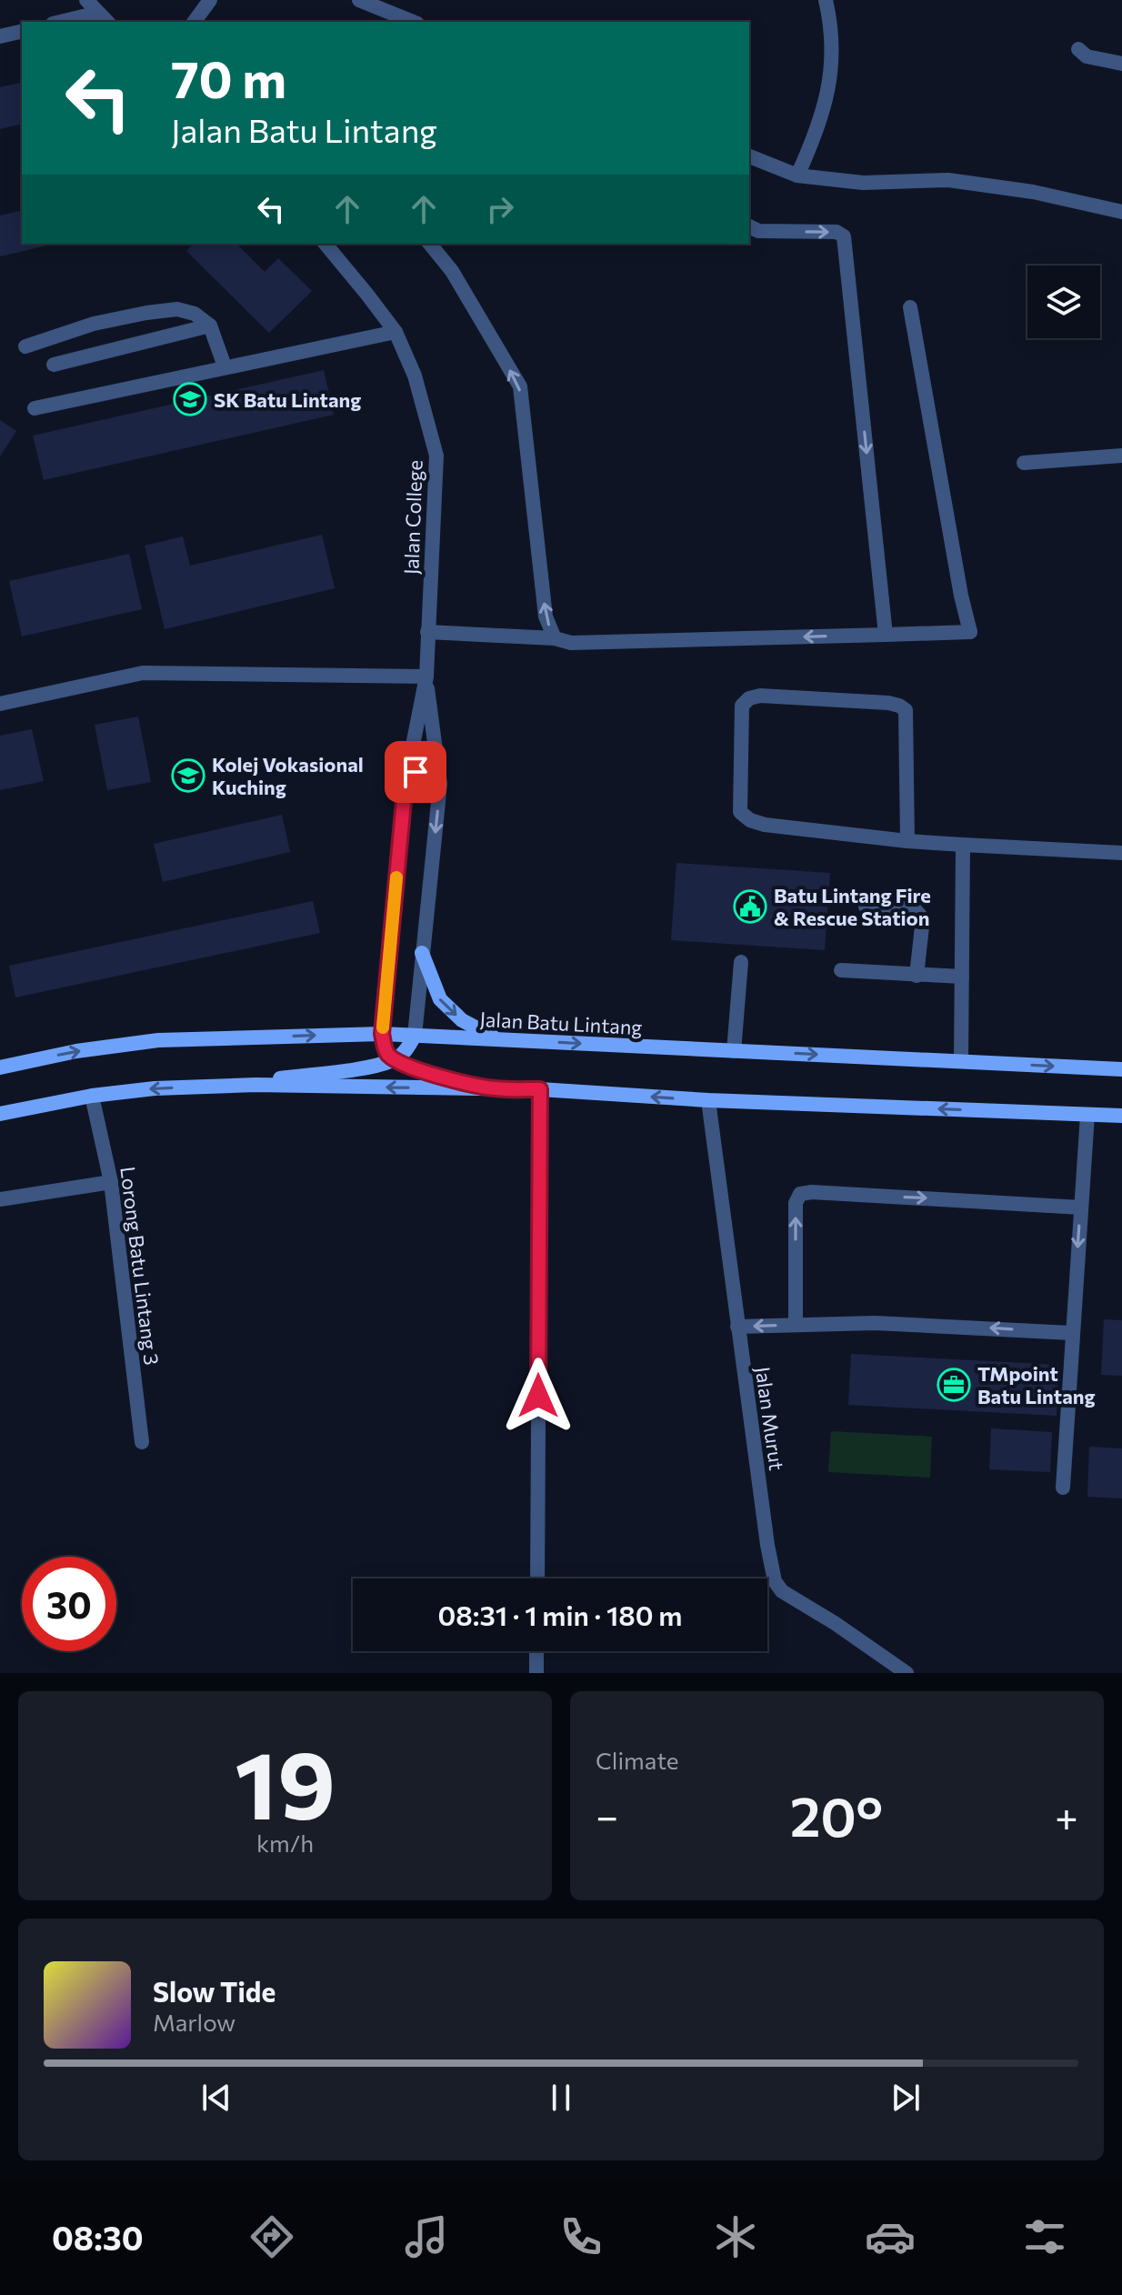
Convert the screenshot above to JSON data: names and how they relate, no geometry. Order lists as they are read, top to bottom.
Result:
{
  "streets": {
    "main road": ["Jalan Batu Lintang"],
    "street": ["Jalan College", "Lorong Batu Lintang 3", "Jalan Murut"]
  },
  "crossings": [
    ["Jalan College", "Jalan Batu Lintang"]
  ],
  "places": {
    "school or university": ["SK Batu Lintang", "Kolej Vokasional Kuching"],
    "public building": ["Batu Lintang Fire & Rescue Station"],
    "office": ["TMpoint Batu Lintang"]
  },
  "page": {
    "turn": ["70 m", "Jalan Batu Lintang"],
    "limit": "30",
    "trip": "08:31 · 1 min · 180 m",
    "tile": [
      ["19", "km/h"],
      "Climate"
    ],
    "heat": ["−", "20°", "+"],
    "song": ["Slow Tide", "Marlow"],
    "tabs": "08:30"
  }
}
